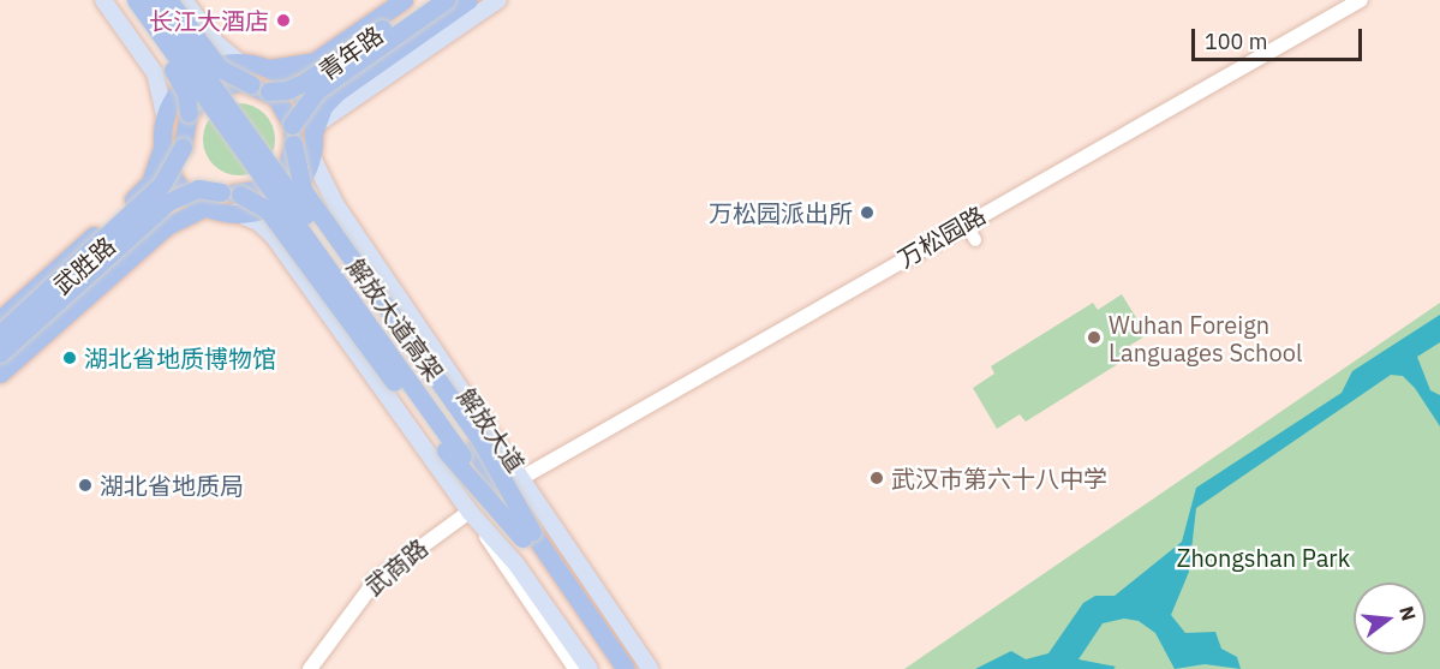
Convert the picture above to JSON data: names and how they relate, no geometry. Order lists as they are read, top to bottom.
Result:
{
  "streets": {
    "main road": [
      "青年路",
      "武胜路",
      "解放大道高架",
      "解放大道"
    ],
    "street": ["万松园路", "武商路"]
  },
  "crossings": [
    ["青年路", "武胜路"],
    ["青年路", "解放大道"],
    ["万松园路", "解放大道"],
    ["武胜路", "解放大道"]
  ],
  "parks": ["Zhongshan Park"],
  "places": [
    "长江大酒店",
    "万松园派出所",
    "Wuhan Foreign Languages School",
    "湖北省地质博物馆",
    "武汉市第六十八中学",
    "湖北省地质局"
  ],
  "scale_bar": "100 m",
  "north": "right"
}
